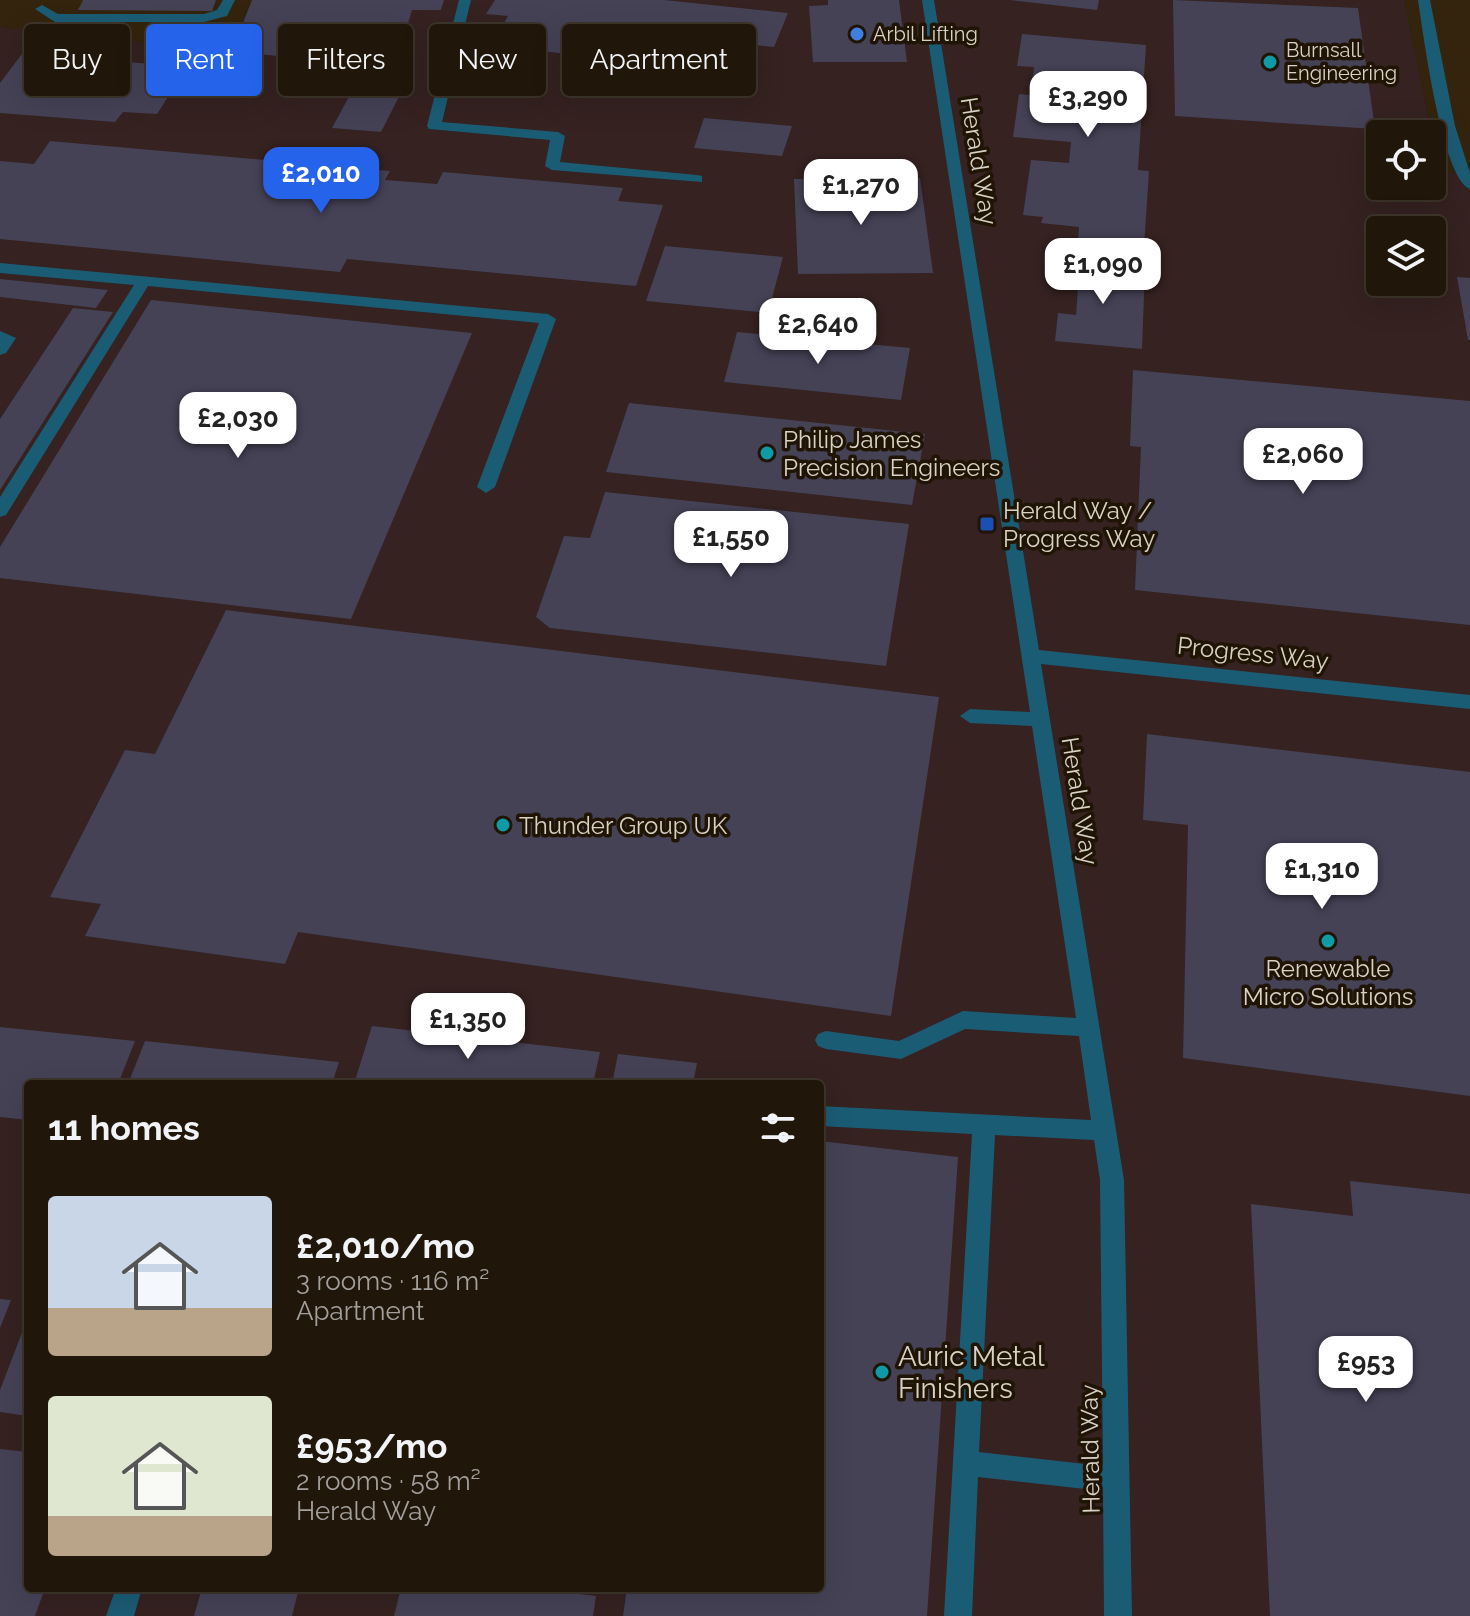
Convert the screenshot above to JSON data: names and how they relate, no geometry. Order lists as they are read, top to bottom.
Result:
{
  "streets": {
    "street": ["Herald Way", "Progress Way"]
  },
  "crossings": [
    ["Herald Way", "Progress Way"]
  ],
  "places": {
    "other": [
      "Arbil Lifting",
      "Burnsall Engineering",
      "Philip James Precision Engineers",
      "Thunder Group UK",
      "Renewable Micro Solutions",
      "Auric Metal Finishers"
    ],
    "transit": ["Herald Way / Progress Way"]
  },
  "page": {
    "chip": [
      "Buy",
      "Rent",
      "Filters",
      "New",
      "Apartment"
    ],
    "price": [
      "£3,290",
      "£2,010",
      "£1,270",
      "£1,090",
      "£2,640",
      "£2,030",
      "£2,060",
      "£1,550",
      "£1,310",
      "£1,350",
      "£953"
    ],
    "heading": "11 homes",
    "list": [
      {
        "name": "£2,010/mo",
        "note": "3 rooms · 116 m² · Apartment"
      },
      {
        "name": "£953/mo",
        "note": "2 rooms · 58 m² · Herald Way"
      }
    ]
  }
}
